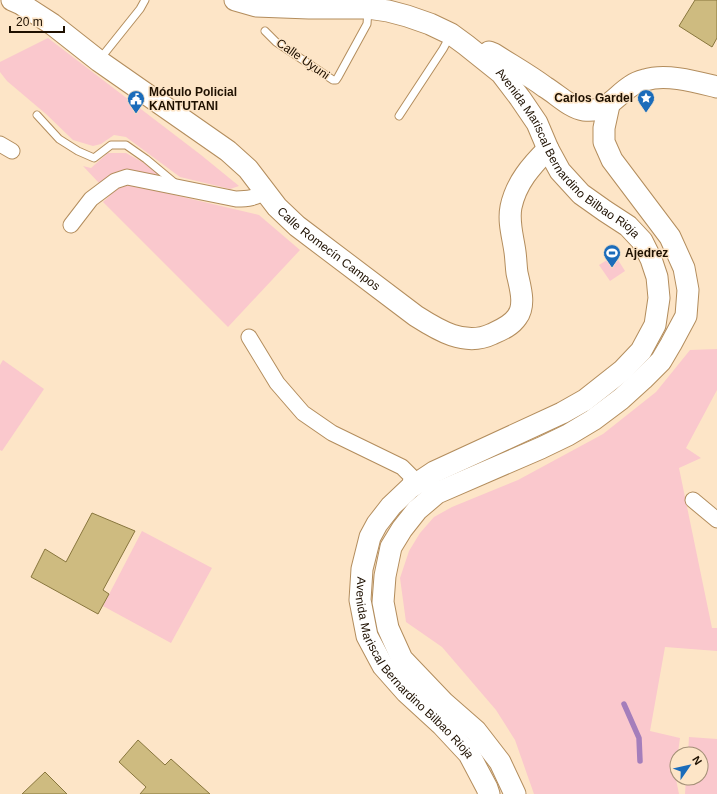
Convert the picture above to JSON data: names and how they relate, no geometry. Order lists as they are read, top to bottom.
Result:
{
  "streets": {
    "main road": ["Avenida Mariscal Bernardino Bilbao Rioja", "Calle Romecín Campos"],
    "lane": ["Calle Uyuni"]
  },
  "crossings": [
    ["Calle Uyuni", "Avenida Mariscal Bernardino Bilbao Rioja"],
    ["Avenida Mariscal Bernardino Bilbao Rioja", "Calle Romecín Campos"]
  ],
  "places": {
    "place": ["Carlos Gardel"],
    "public building": ["Módulo Policial KANTUTANI"],
    "sports": ["Ajedrez"]
  },
  "scale_bar": "20 m",
  "north": "top right"
}
